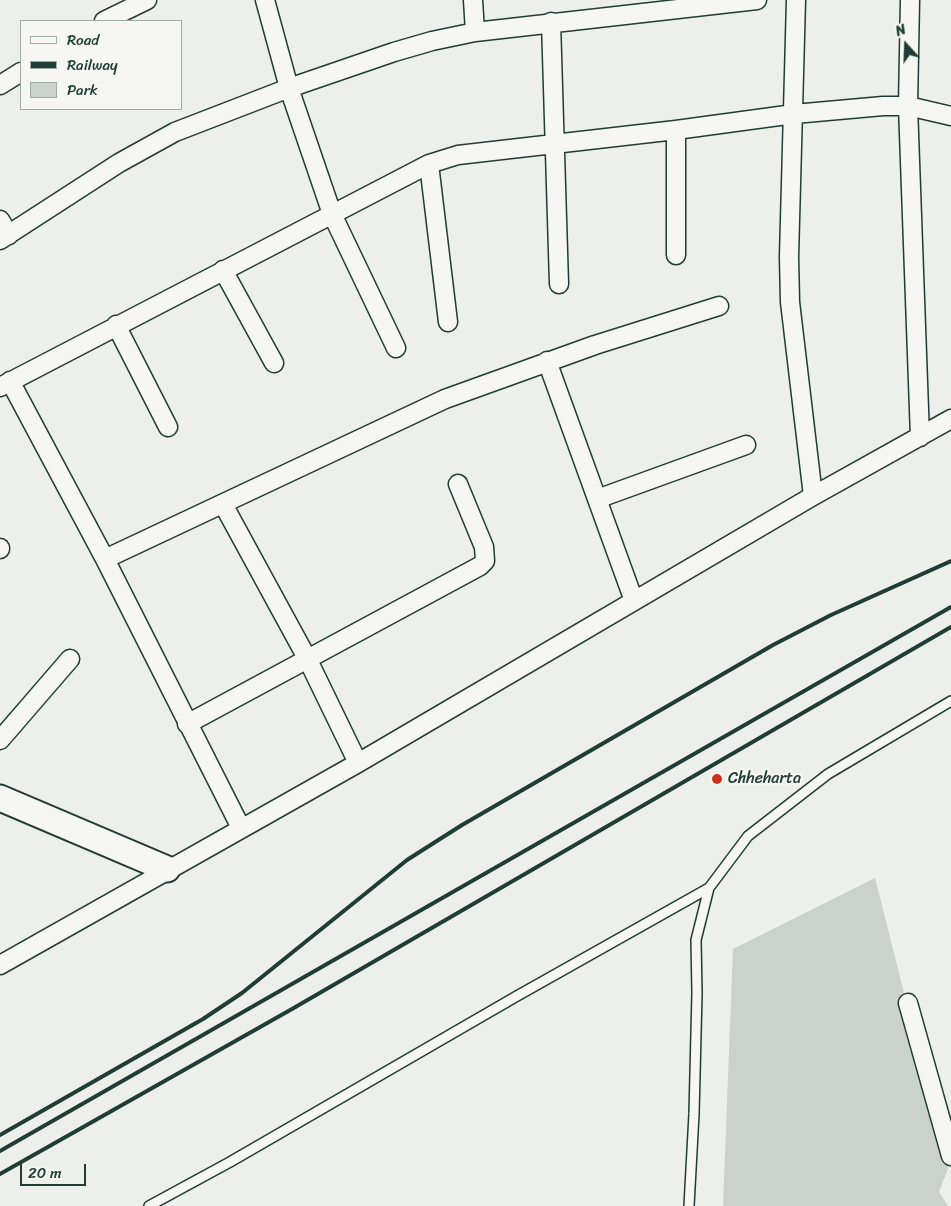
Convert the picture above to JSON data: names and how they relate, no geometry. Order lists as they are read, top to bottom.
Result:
{
  "places": ["Chheharta"],
  "legend": ["Road", "Railway", "Park"],
  "scale_bar": "20 m",
  "north": "top"
}
